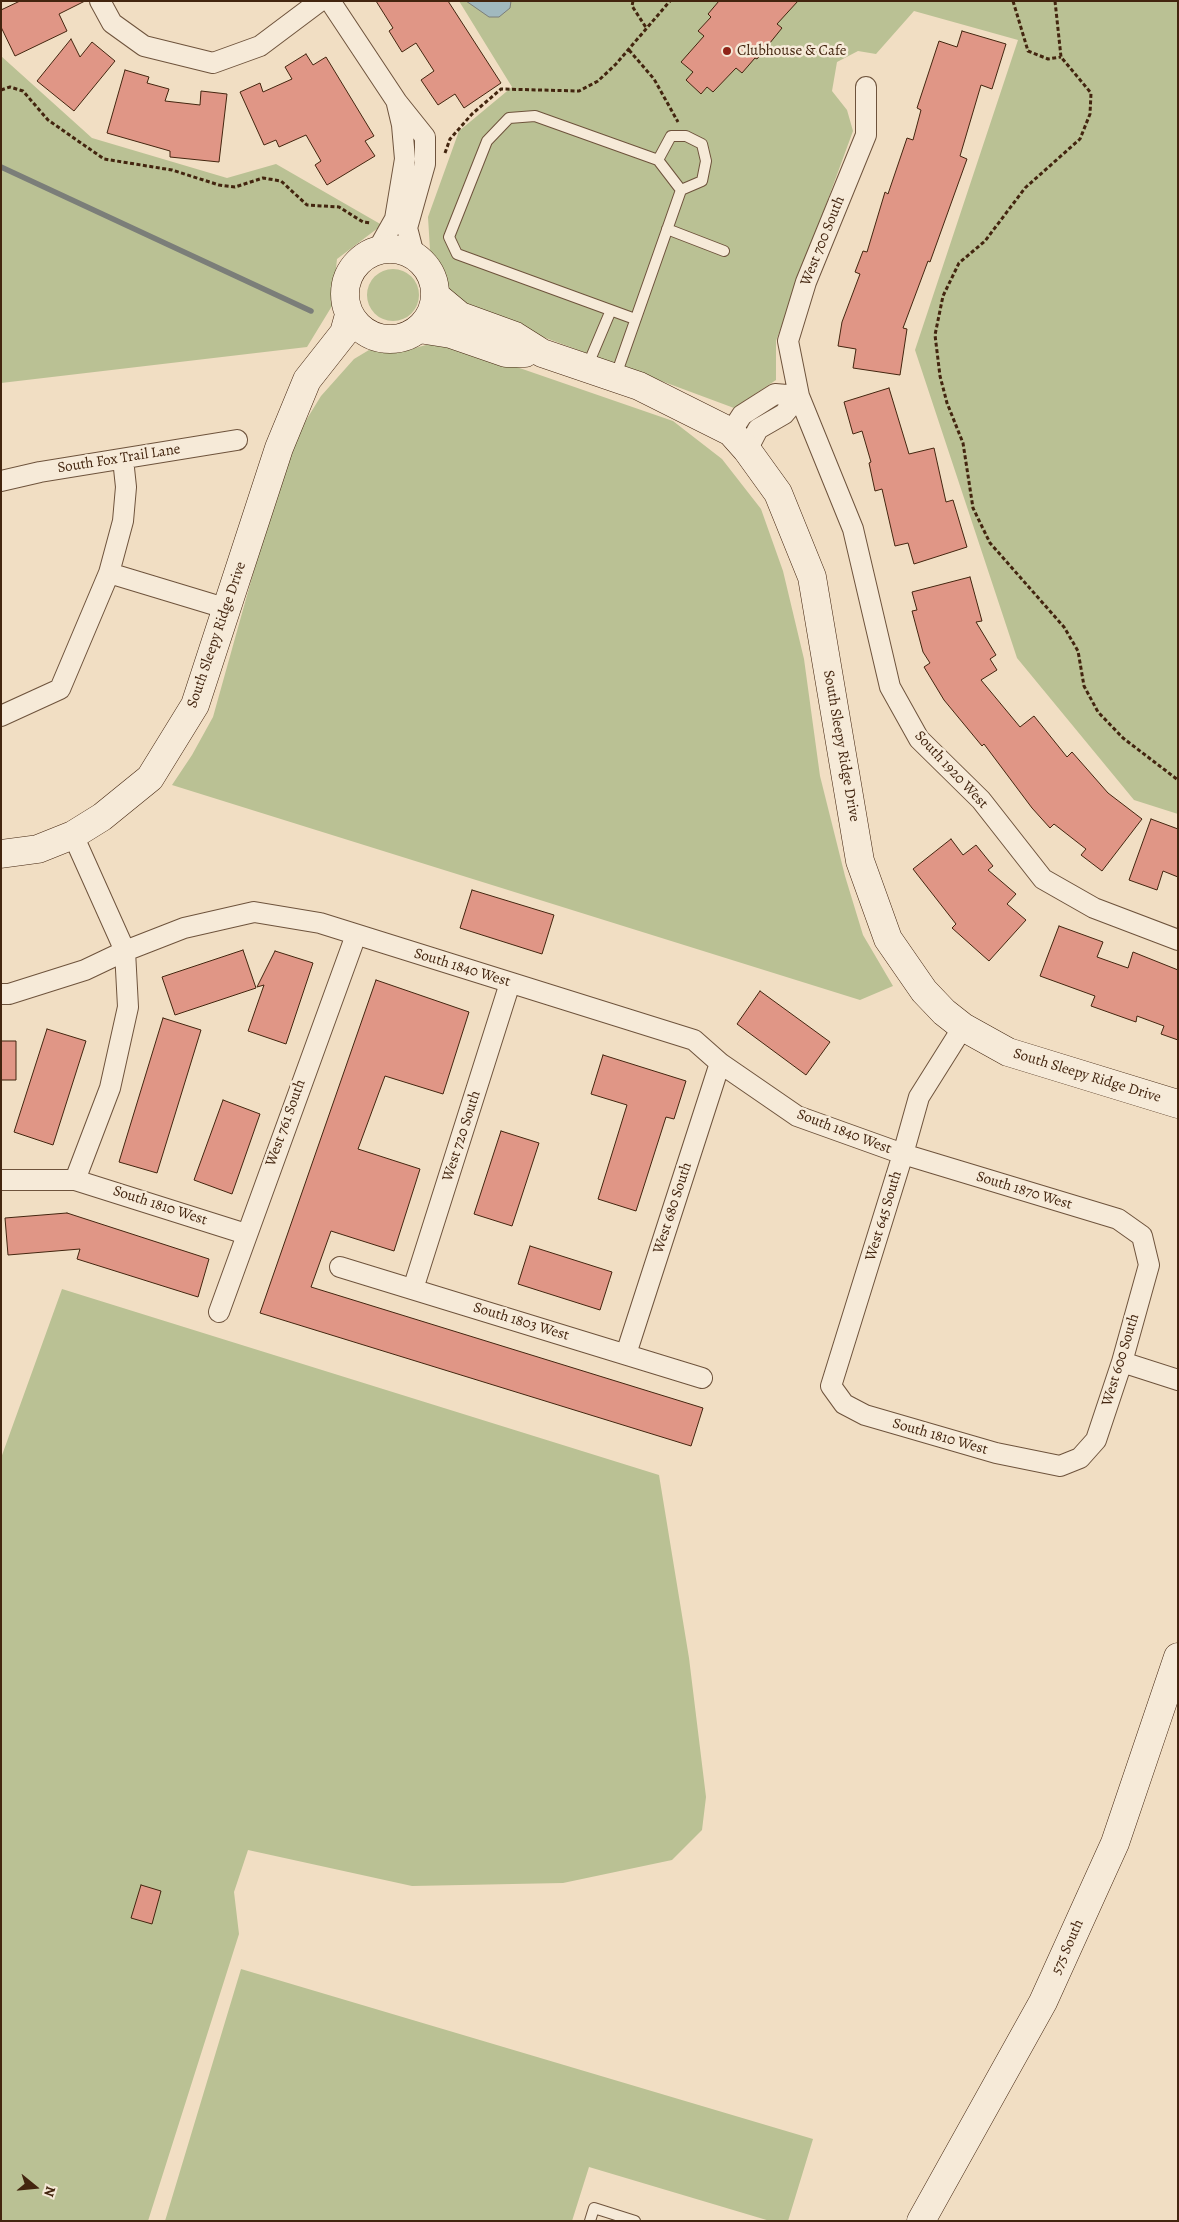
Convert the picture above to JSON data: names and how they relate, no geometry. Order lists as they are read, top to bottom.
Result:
{
  "streets": {
    "street": [
      "West 700 South",
      "South Fox Trail Lane",
      "South Sleepy Ridge Drive",
      "South 1920 West",
      "South 1840 West",
      "West 761 South",
      "West 720 South",
      "South 1870 West",
      "South 1810 West",
      "West 680 South",
      "West 645 South",
      "South 1803 West",
      "West 600 South",
      "575 South"
    ]
  },
  "crossings": [
    ["West 700 South", "South 1920 West"],
    ["South Sleepy Ridge Drive", "West 645 South"],
    ["South 1840 West", "West 761 South"],
    ["South 1840 West", "West 720 South"],
    ["South 1840 West", "South 1870 West"],
    ["South 1840 West", "West 680 South"],
    ["South 1840 West", "West 645 South"],
    ["West 761 South", "South 1810 West"],
    ["West 720 South", "South 1803 West"],
    ["South 1870 West", "West 645 South"],
    ["South 1870 West", "West 600 South"],
    ["South 1810 West", "West 645 South"],
    ["South 1810 West", "West 600 South"],
    ["West 680 South", "South 1803 West"]
  ],
  "places": ["Clubhouse & Cafe"],
  "north": "right"
}
